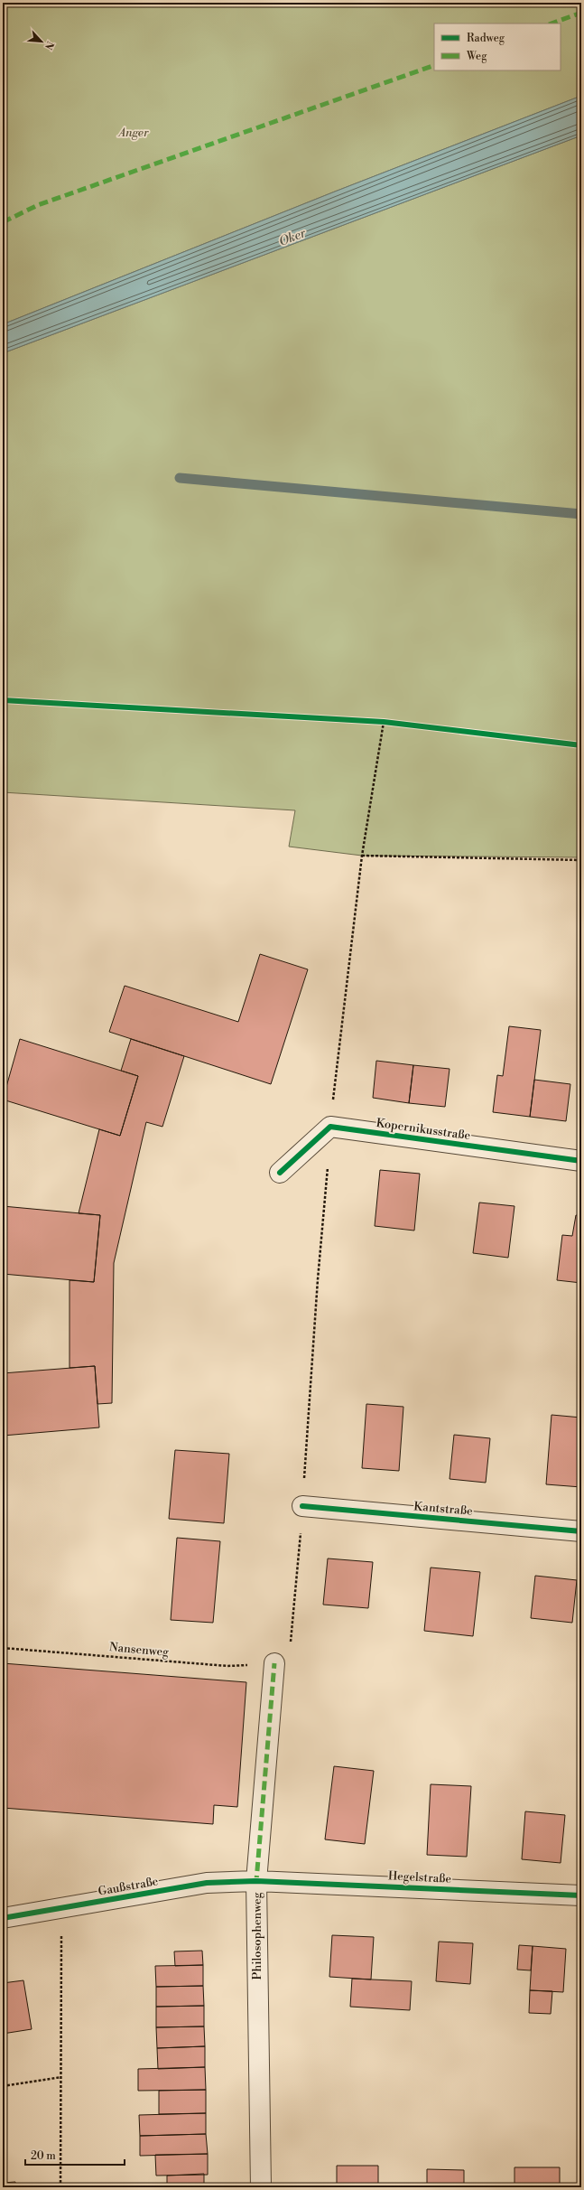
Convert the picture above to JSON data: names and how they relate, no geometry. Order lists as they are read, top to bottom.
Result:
{
  "streets": {
    "street": [
      "Kopernikusstraße",
      "Kantstraße",
      "Hegelstraße",
      "Gaußstraße",
      "Philosophenweg"
    ],
    "path": ["Nansenweg"]
  },
  "crossings": [
    ["Nansenweg", "Philosophenweg"],
    ["Hegelstraße", "Gaußstraße"],
    ["Hegelstraße", "Philosophenweg"],
    ["Gaußstraße", "Philosophenweg"]
  ],
  "water": ["Oker"],
  "parks": ["Anger"],
  "legend": ["Radweg", "Weg"],
  "scale_bar": "20 m",
  "north": "bottom right"
}
